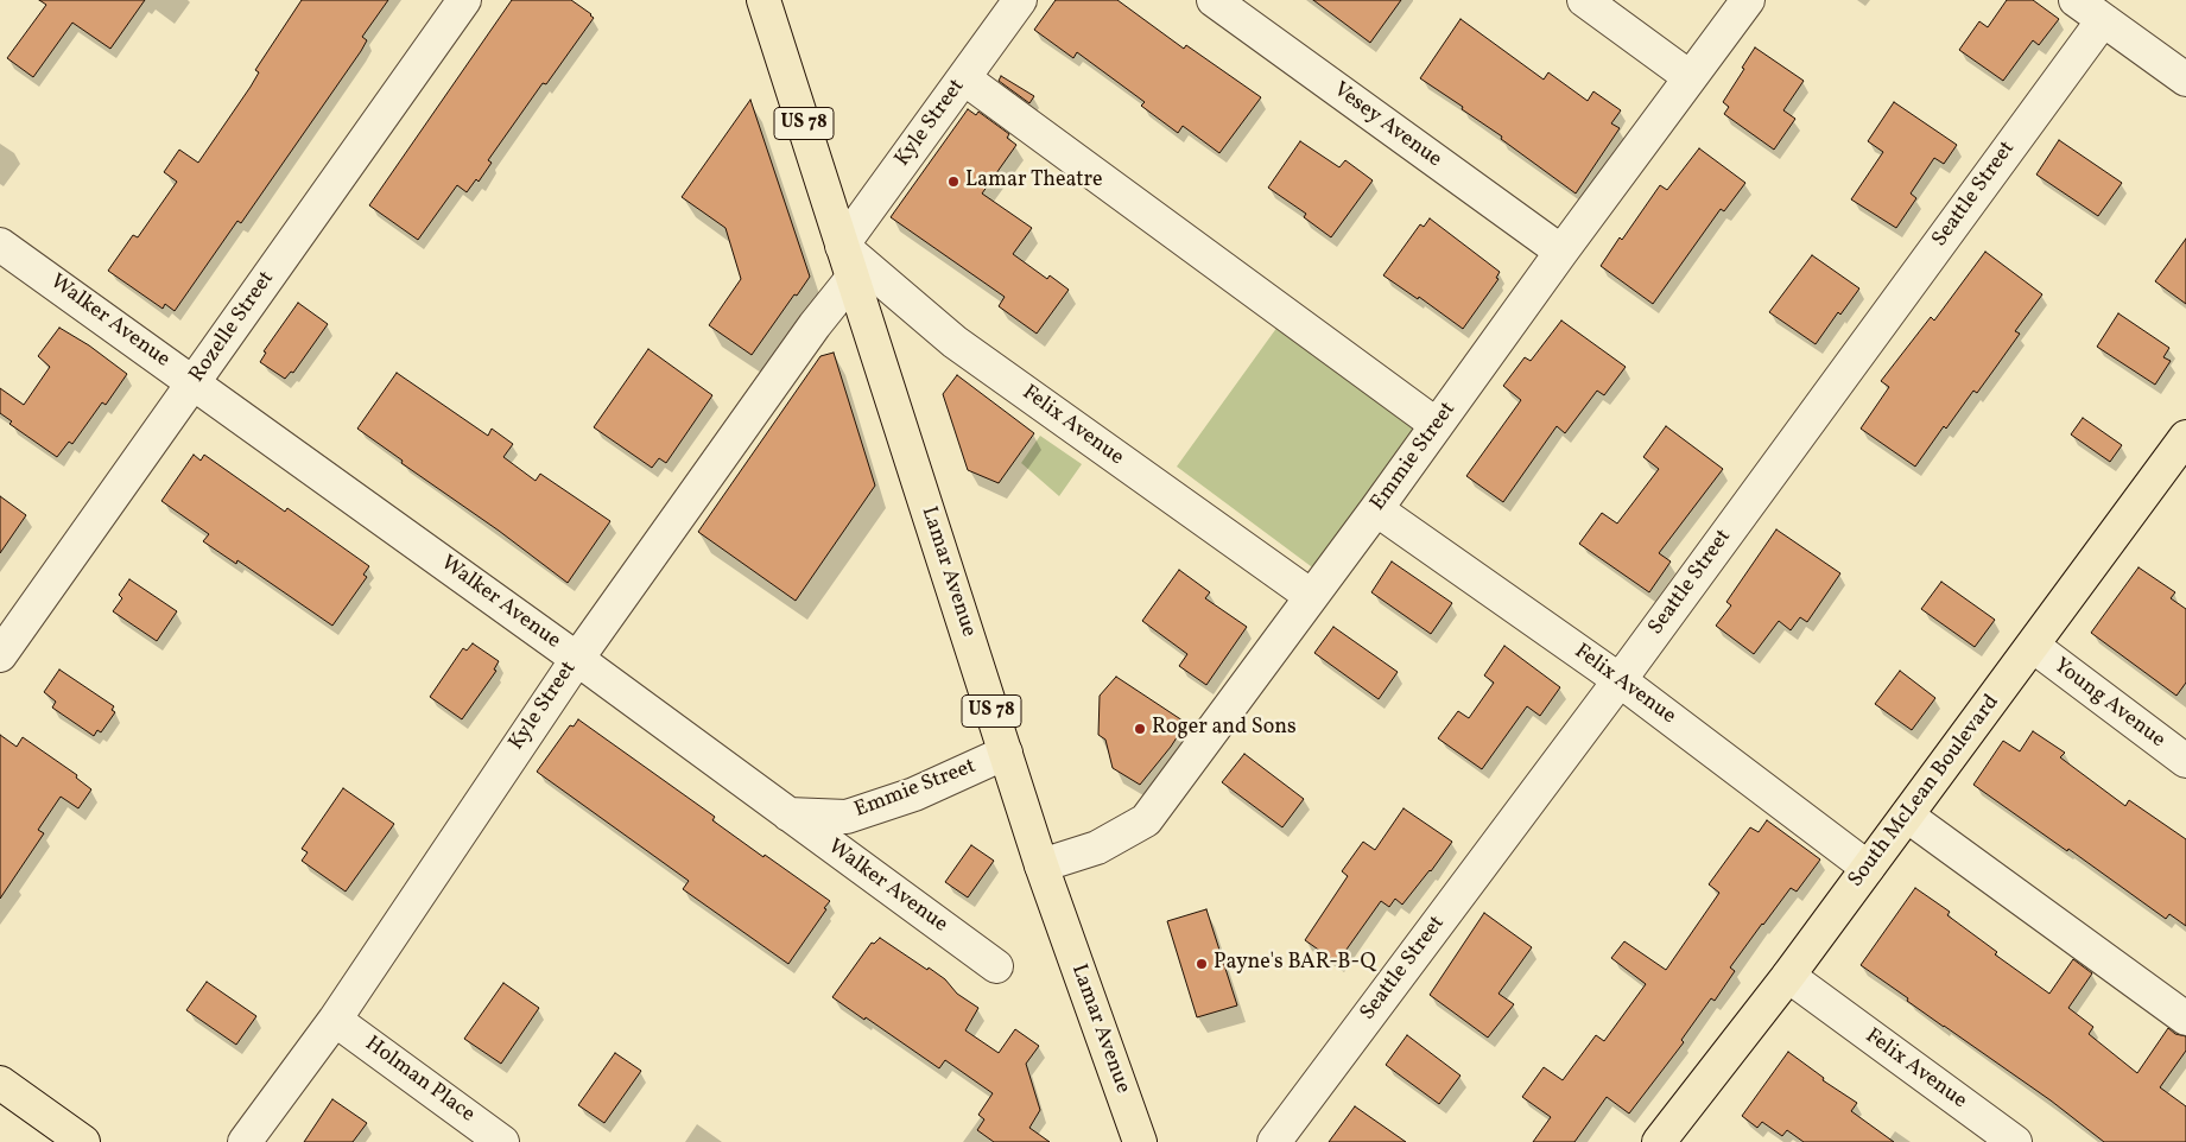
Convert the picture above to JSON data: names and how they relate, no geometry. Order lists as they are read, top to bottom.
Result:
{
  "streets": {
    "main road": ["US 78", "Lamar Avenue", "South McLean Boulevard"],
    "street": [
      "Kyle Street",
      "Vesey Avenue",
      "Seattle Street",
      "Walker Avenue",
      "Rozelle Street",
      "Felix Avenue",
      "Emmie Street",
      "Young Avenue",
      "Holman Place"
    ]
  },
  "crossings": [
    ["Kyle Street", "Walker Avenue"],
    ["Kyle Street", "Felix Avenue"],
    ["Kyle Street", "Lamar Avenue"],
    ["Kyle Street", "Holman Place"],
    ["Vesey Avenue", "Emmie Street"],
    ["Seattle Street", "Felix Avenue"],
    ["Walker Avenue", "Rozelle Street"],
    ["Walker Avenue", "Emmie Street"],
    ["Felix Avenue", "Emmie Street"],
    ["Felix Avenue", "Lamar Avenue"],
    ["Felix Avenue", "South McLean Boulevard"],
    ["Emmie Street", "Lamar Avenue"],
    ["Young Avenue", "South McLean Boulevard"]
  ],
  "places": ["Lamar Theatre", "Roger and Sons", "Payne's BAR-B-Q"]
}
